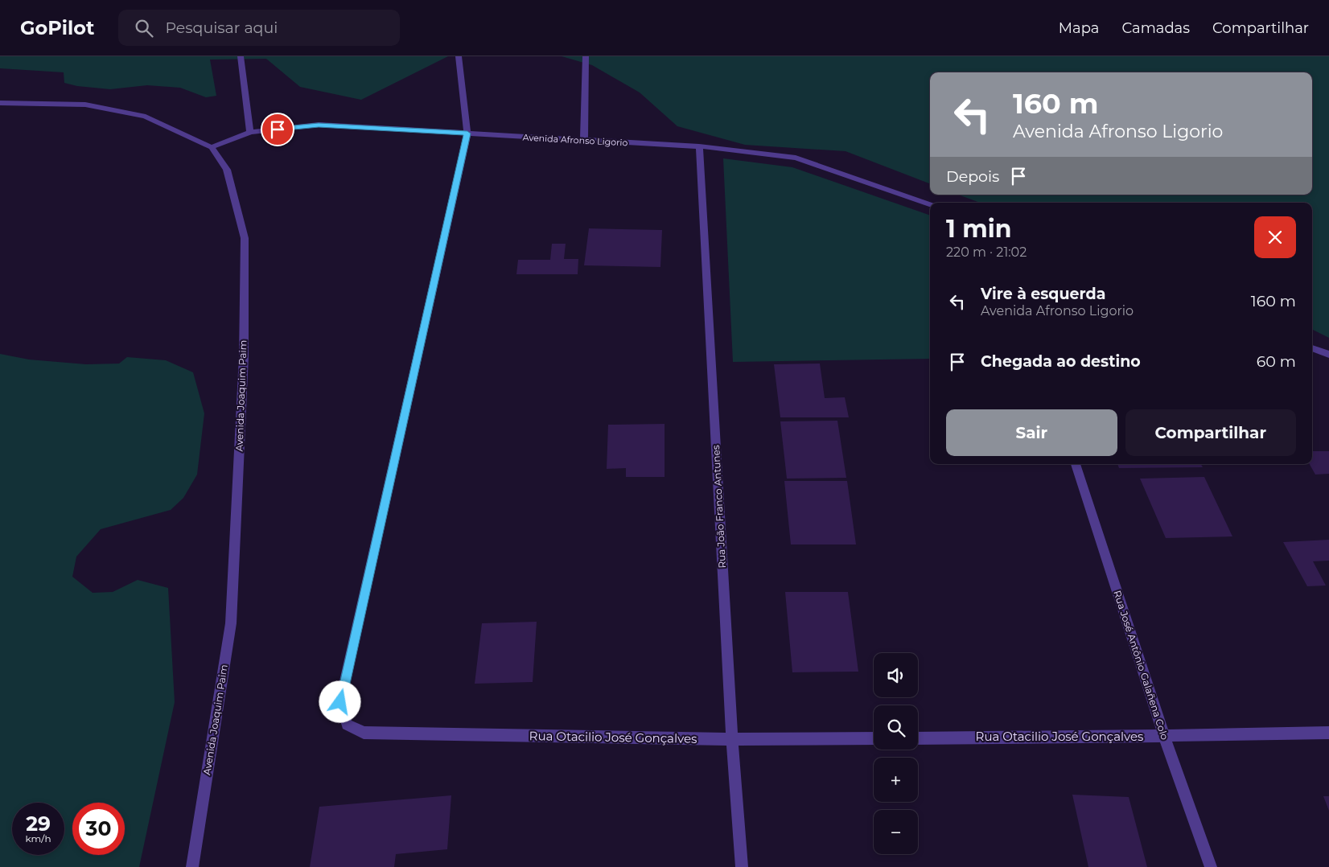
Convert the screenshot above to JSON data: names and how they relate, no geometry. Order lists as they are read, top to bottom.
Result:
{
  "streets": {
    "street": [
      "Avenida Afronso Ligorio",
      "Avenida Joaquim Paim",
      "Rua João Franco Antunes",
      "Rua José Antônio Galañena Colo",
      "Rua Otacilio José Gonçalves"
    ]
  },
  "crossings": [
    ["Avenida Afronso Ligorio", "Avenida Joaquim Paim"],
    ["Avenida Afronso Ligorio", "Rua João Franco Antunes"],
    ["Avenida Afronso Ligorio", "Rua Otacilio José Gonçalves"],
    ["Rua João Franco Antunes", "Rua Otacilio José Gonçalves"],
    ["Rua José Antônio Galañena Colo", "Rua Otacilio José Gonçalves"]
  ],
  "page": {
    "header": "GoPilot",
    "search": "Pesquisar aqui",
    "nav": ["Mapa", "Camadas", "Compartilhar"],
    "turn": ["160 m", "Avenida Afronso Ligorio"],
    "then": "Depois",
    "heading": ["1 min", "220 m · 21:02"],
    "list": [
      {
        "name": "Vire à esquerda",
        "note": "Avenida Afronso Ligorio",
        "value": "160 m"
      },
      {
        "name": "Chegada ao destino",
        "value": "60 m"
      }
    ],
    "buttons": ["Sair", "Compartilhar"],
    "map_buttons": ["+", "−"],
    "speed": "29 km/h",
    "limit": "30"
  }
}
